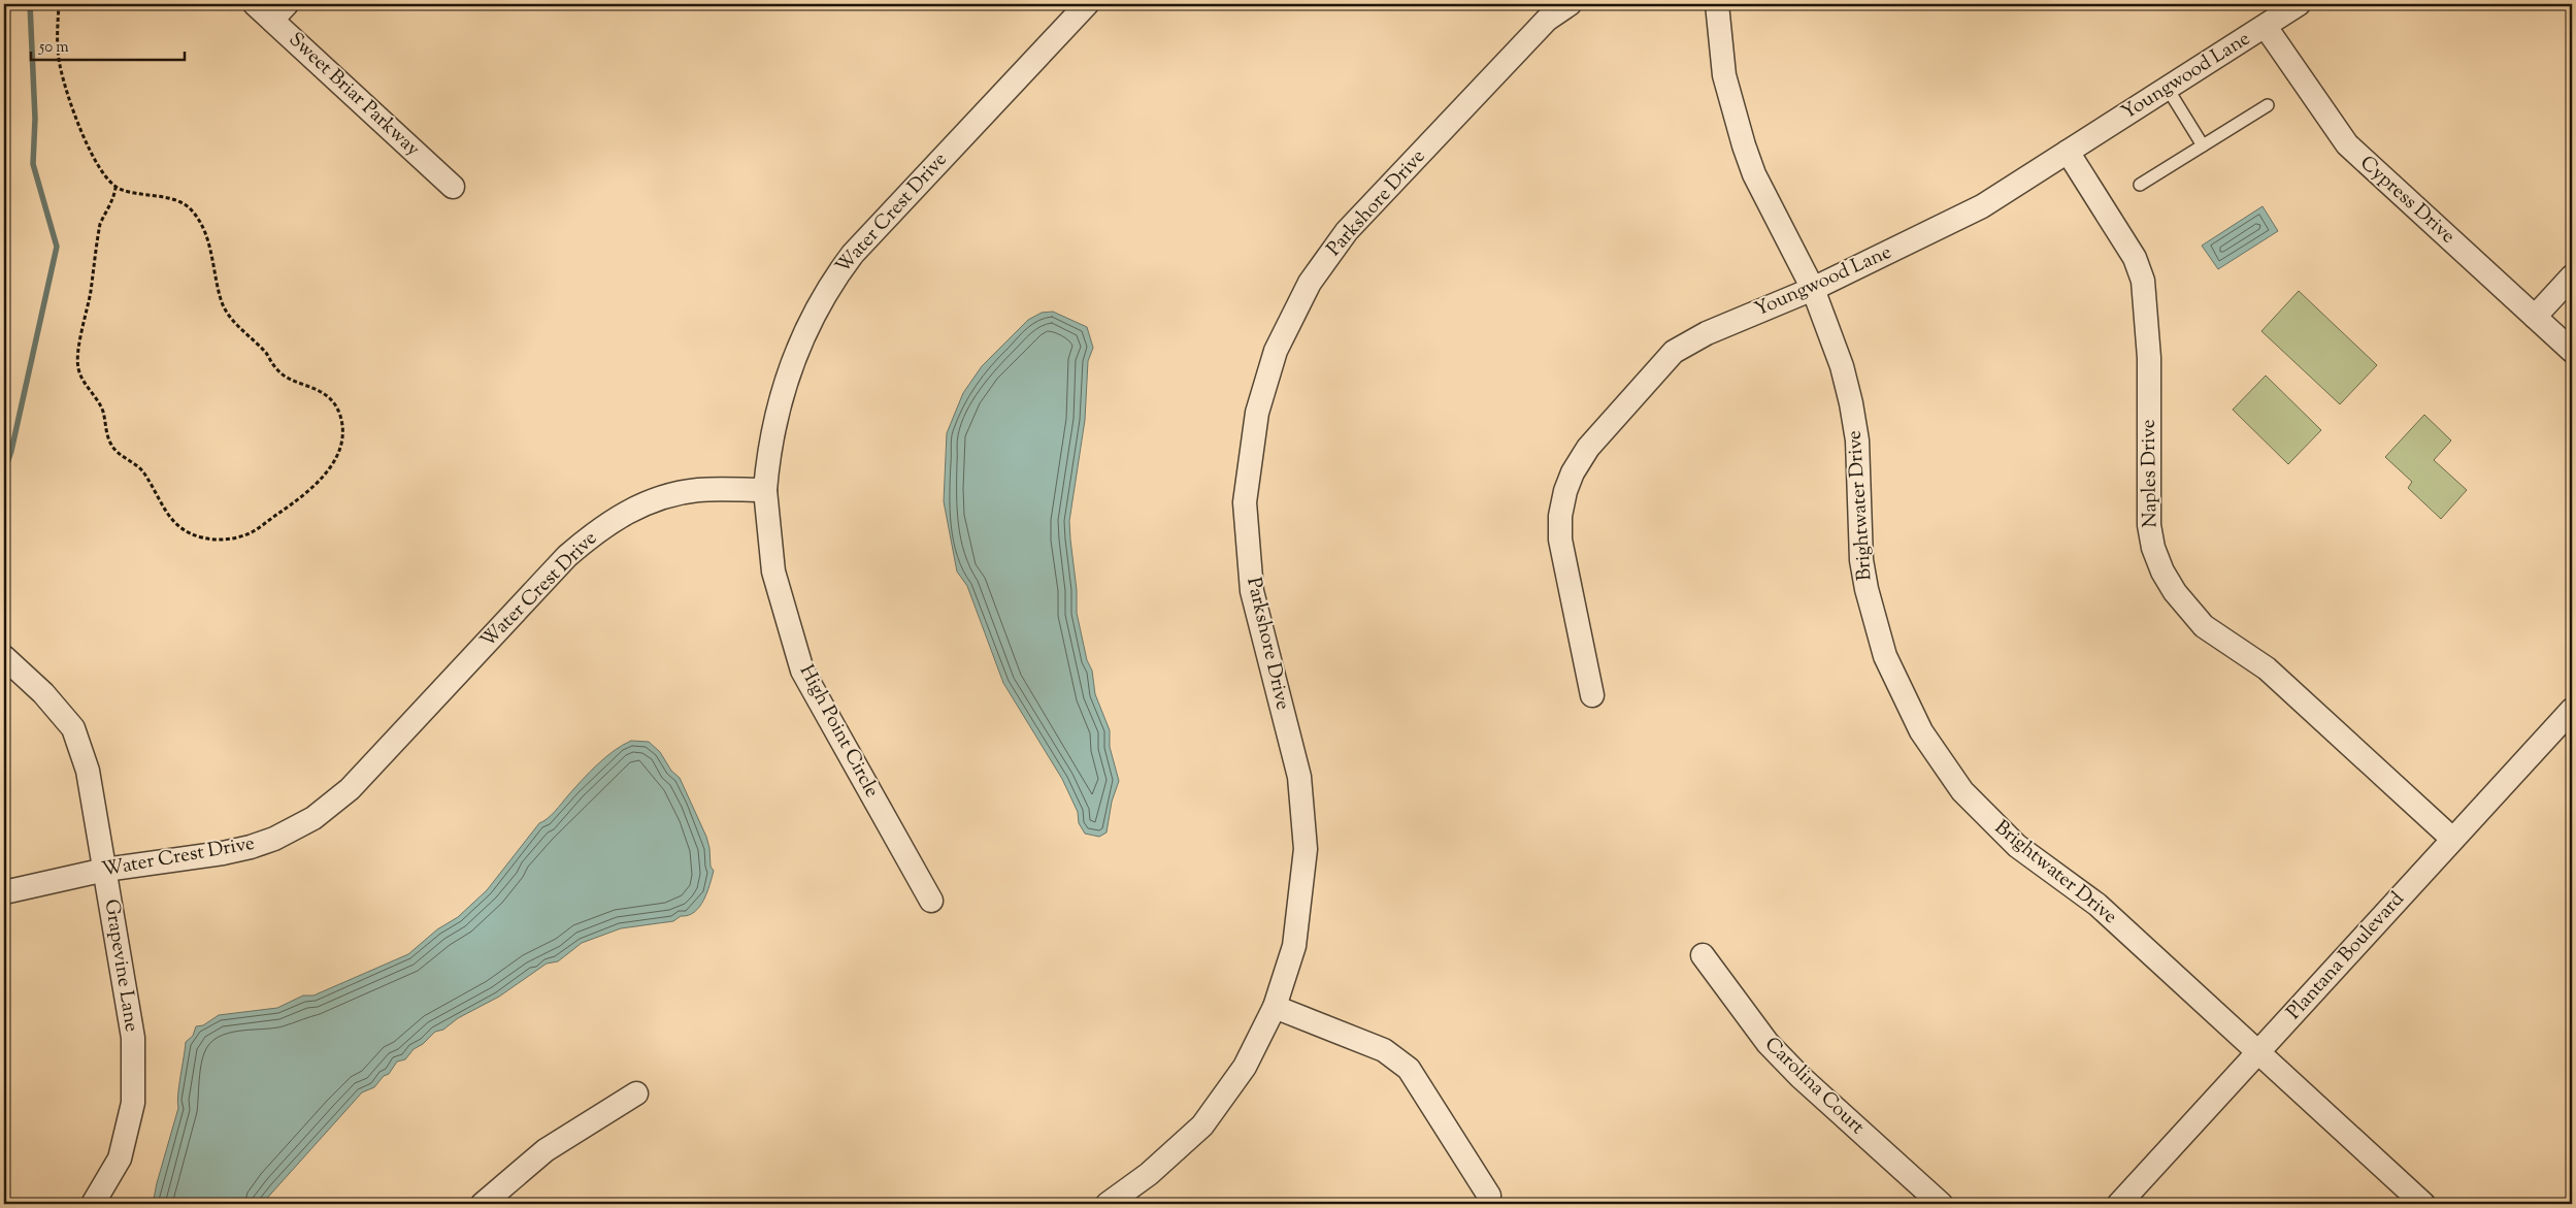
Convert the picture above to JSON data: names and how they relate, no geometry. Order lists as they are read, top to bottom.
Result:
{
  "streets": {
    "street": [
      "Youngwood Lane",
      "Sweet Briar Parkway",
      "Cypress Drive",
      "Parkshore Drive",
      "Water Crest Drive",
      "Naples Drive",
      "Brightwater Drive",
      "High Point Circle",
      "Plantana Boulevard",
      "Grapevine Lane",
      "Carolina Court"
    ]
  },
  "crossings": [
    ["Youngwood Lane", "Cypress Drive"],
    ["Youngwood Lane", "Naples Drive"],
    ["Youngwood Lane", "Brightwater Drive"],
    ["Water Crest Drive", "High Point Circle"],
    ["Water Crest Drive", "Grapevine Lane"],
    ["Naples Drive", "Plantana Boulevard"],
    ["Brightwater Drive", "Plantana Boulevard"]
  ],
  "scale_bar": "50 m"
}
